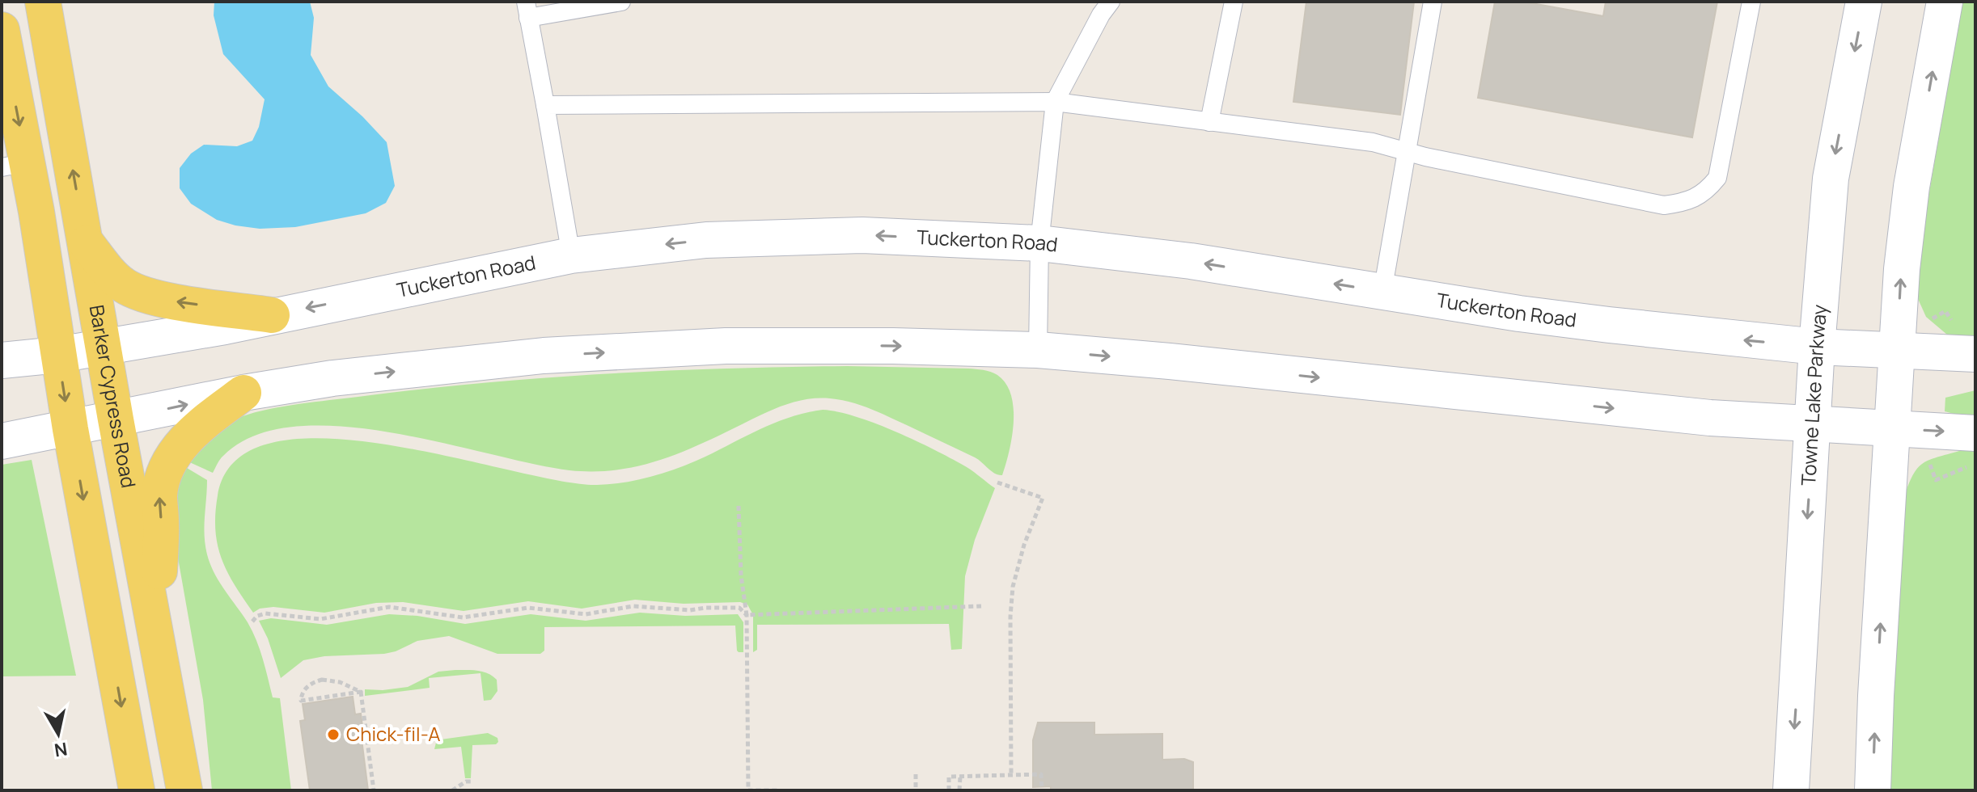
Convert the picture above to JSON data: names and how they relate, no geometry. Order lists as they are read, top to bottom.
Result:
{
  "streets": {
    "main road": ["Tuckerton Road", "Towne Lake Parkway", "Barker Cypress Road"]
  },
  "crossings": [
    ["Tuckerton Road", "Towne Lake Parkway"],
    ["Tuckerton Road", "Barker Cypress Road"]
  ],
  "places": ["Chick-fil-A"],
  "north": "bottom"
}
